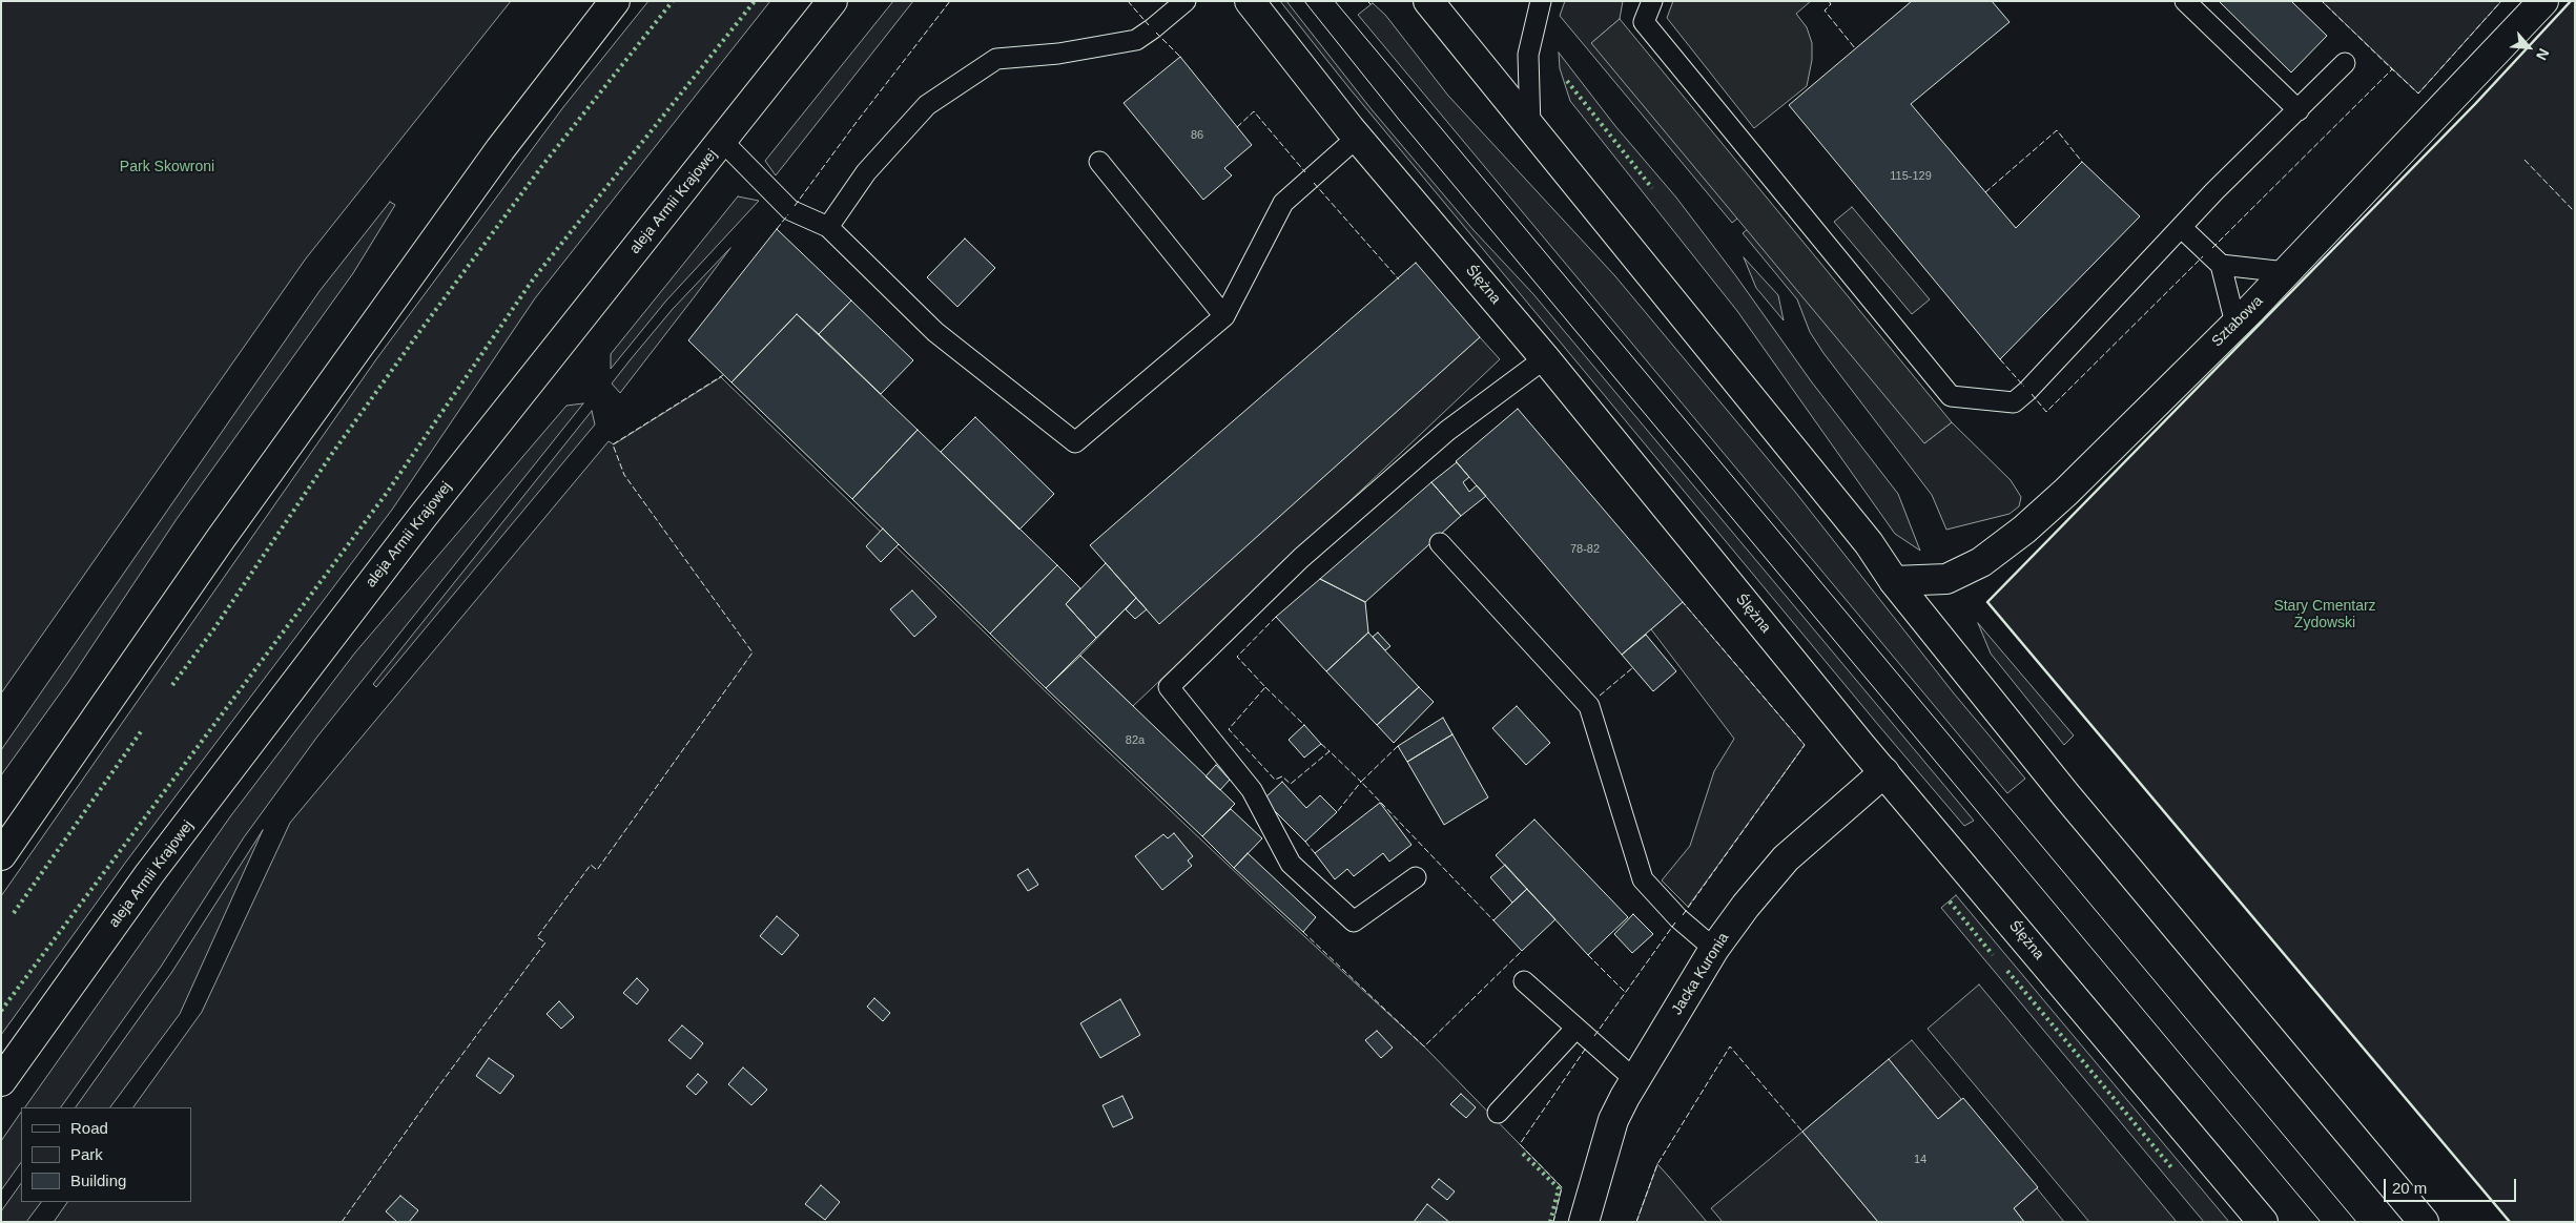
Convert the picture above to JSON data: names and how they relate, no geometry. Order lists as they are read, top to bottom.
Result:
{
  "streets": {
    "main road": [
      "aleja Armii Krajowej",
      "Ślężna",
      "Sztabowa",
      "Jacka Kuronia"
    ]
  },
  "crossings": [
    ["Ślężna", "Jacka Kuronia"]
  ],
  "parks": ["Park Skowroni", "Stary Cmentarz Żydowski"],
  "house_numbers": [
    "86",
    "115-129",
    "78-82",
    "82a",
    "14"
  ],
  "legend": ["Road", "Park", "Building"],
  "scale_bar": "20 m",
  "north": "bottom right"
}
